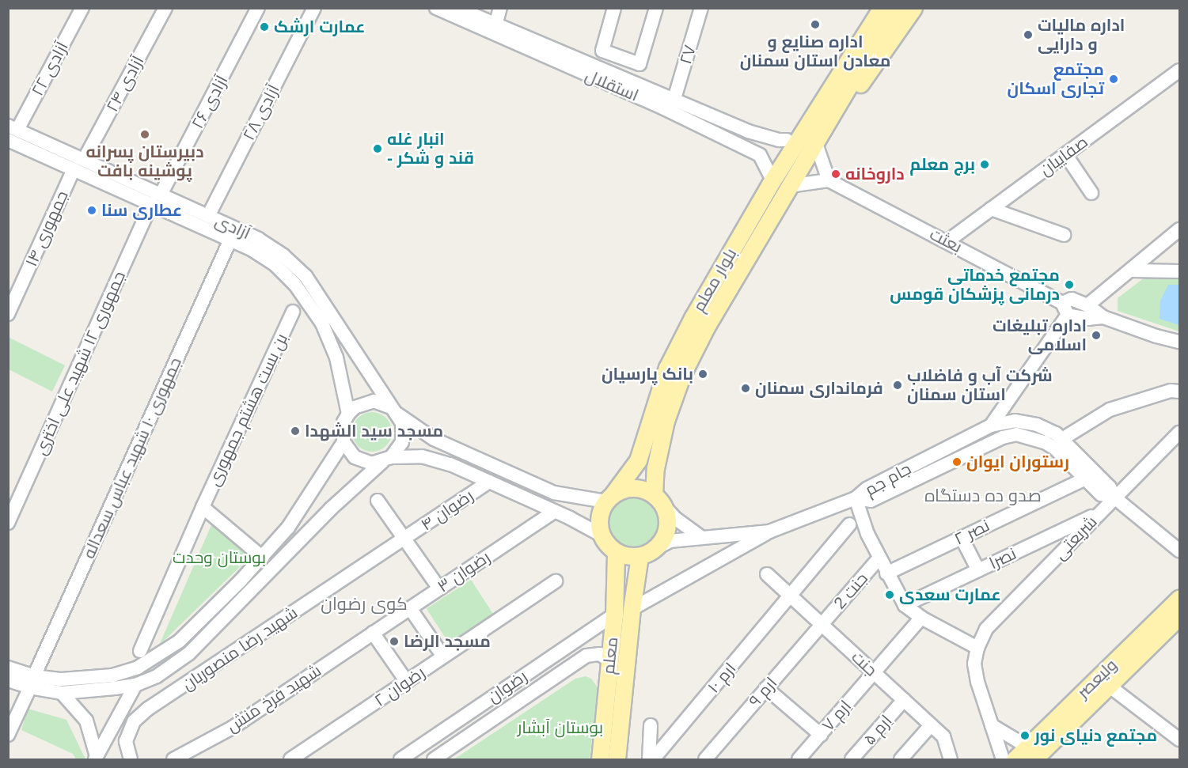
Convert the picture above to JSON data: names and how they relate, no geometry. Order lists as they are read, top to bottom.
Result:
{
  "streets": {
    "main road": ["بلوار معلم", "معلم", "ولیعصر"],
    "street": [
      "۲۷",
      "آزادی ۲۲",
      "آزادی ۲۴",
      "استقلال",
      "آزادی ۲۶",
      "آزادی ۲۸",
      "صفاییان",
      "آزادی",
      "جمهوری ۱۴",
      "بعثت",
      "جمهوری ۱۲ شهید علی اختری",
      "بن بست هشتم جمهوری",
      "جمهوری ۱۰ شهید عباس سعداله",
      "جام جم",
      "رضوان ۴",
      "نصر ۲",
      "شریعتی",
      "نصرا",
      "رضوان ۳",
      "جنت 2",
      "شهید رضا منصوریان",
      "جنت",
      "ارم ۱۰",
      "رضوان ۲",
      "رضوان",
      "ارم ۹",
      "شهید فرخ منش",
      "اِرم ۷",
      "اِرم ۵"
    ]
  },
  "crossings": [
    ["۲۷", "استقلال"],
    ["آزادی ۲۲", "آزادی"],
    ["آزادی ۲۴", "آزادی"],
    ["آزادی ۲۶", "آزادی"],
    ["آزادی ۲۶", "جمهوری ۱۲ شهید علی اختری"],
    ["آزادی ۲۸", "آزادی"],
    ["صفاییان", "بعثت"],
    ["آزادی", "جمهوری ۱۴"],
    ["آزادی", "جمهوری ۱۲ شهید علی اختری"],
    ["آزادی", "جمهوری ۱۰ شهید عباس سعداله"],
    ["بلوار معلم", "معلم"],
    ["جام جم", "نصر ۲"],
    ["جام جم", "شریعتی"],
    ["رضوان ۴", "شهید رضا منصوریان"],
    ["شریعتی", "نصرا"],
    ["رضوان ۳", "شهید فرخ منش"],
    ["جنت 2", "جنت"],
    ["جنت 2", "ارم ۹"],
    ["معلم", "رضوان"],
    ["جنت", "ارم ۱۰"],
    ["جنت", "ارم ۹"],
    ["جنت", "اِرم ۷"],
    ["جنت", "اِرم ۵"]
  ],
  "districts": ["صدو ده دستگاه", "کوی رضوان"],
  "parks": ["بوستان وحدت", "بوستان آبشار"],
  "places": [
    "اداره صنایع و معادن استان سمنان",
    "عمارت ارشک",
    "اداره مالیات و دارایی",
    "مجتمع تجاری اسکان",
    "دبیرستان پسرانه پوشینه بافت",
    "انبار غله - قند و شکر",
    "برج معلم",
    "داروخانه",
    "عطاری سنا",
    "مجتمع خدماتی درمانی پزشکان قومس",
    "اداره تبلیغات اسلامی",
    "بانک پارسیان",
    "شرکت آب و فاضلاب استان سمنان",
    "فرمانداری سمنان",
    "مسجد سید الشهدا",
    "رستوران ایوان",
    "عمارت سعدی",
    "مسجد الرضا",
    "مجتمع دنیای نور"
  ]
}
